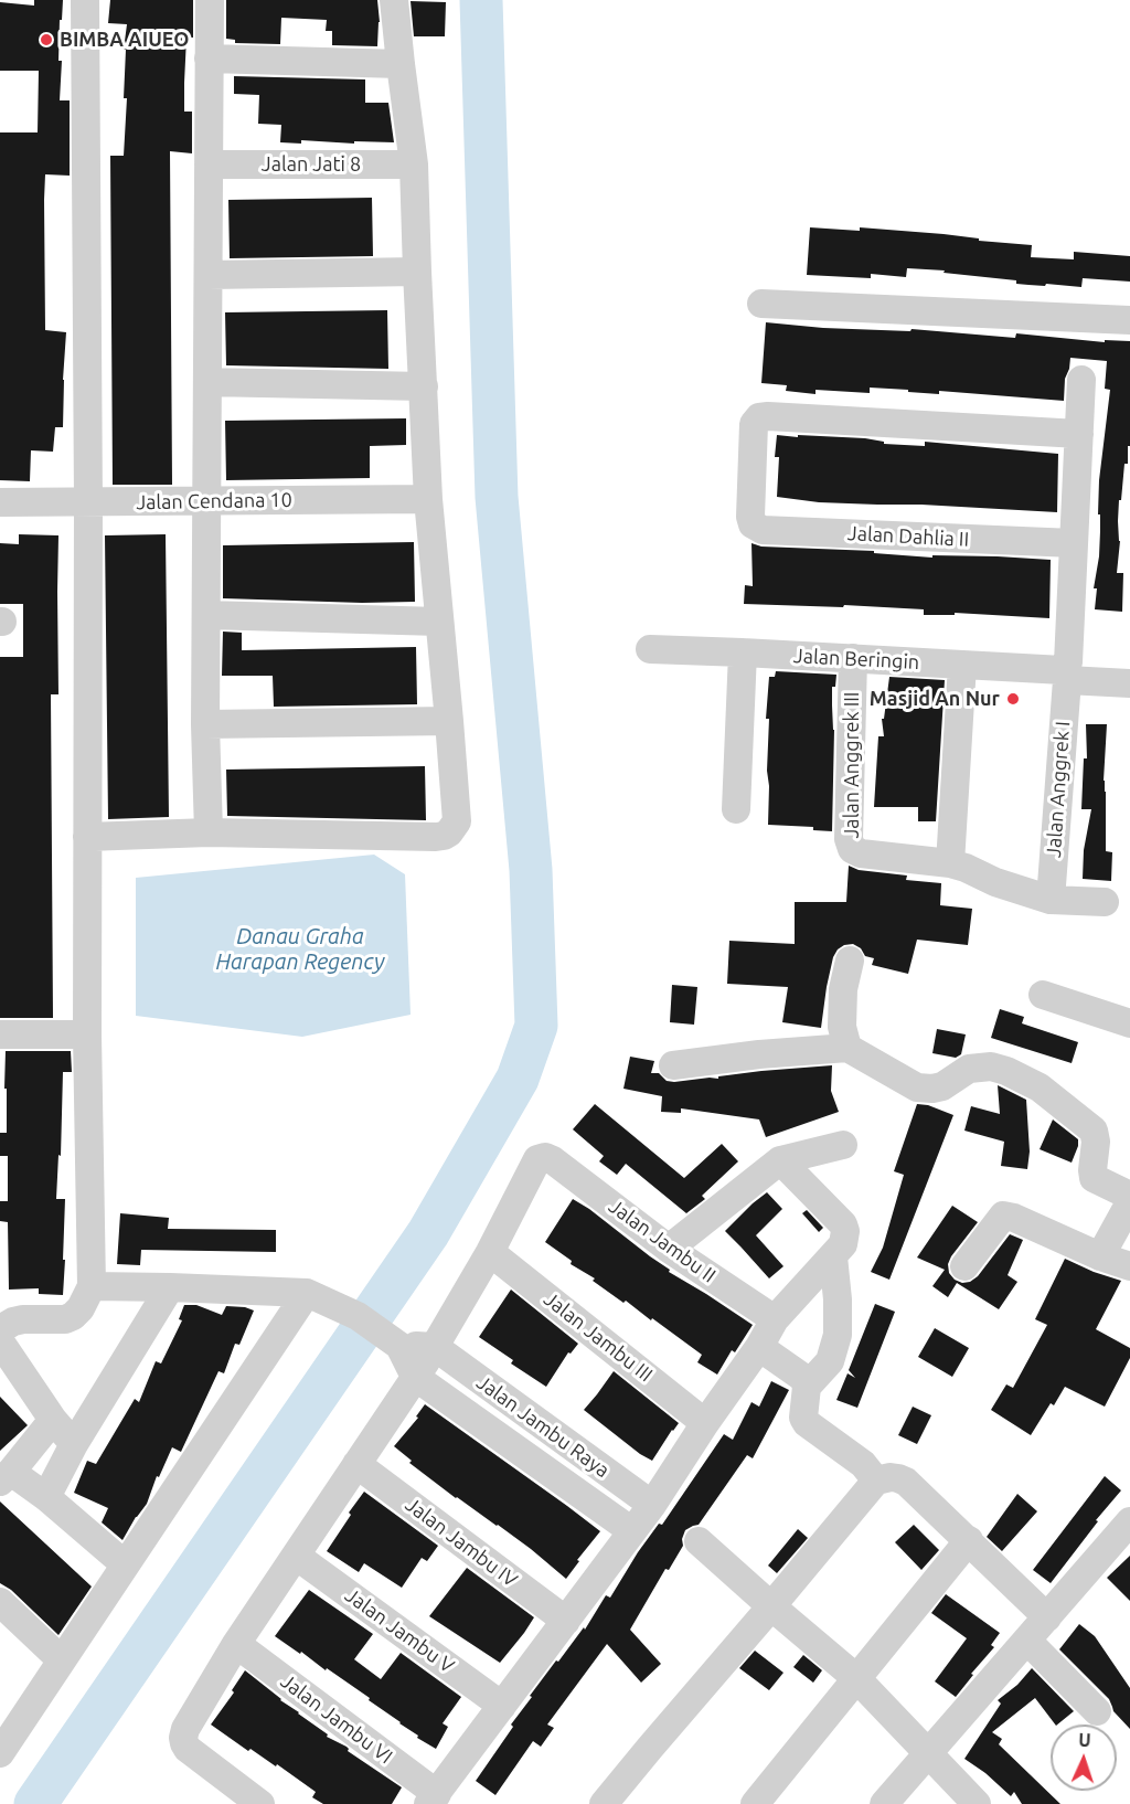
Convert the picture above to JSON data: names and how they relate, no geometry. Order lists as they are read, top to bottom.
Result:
{
  "streets": {
    "street": [
      "Jalan Jati 8",
      "Jalan Cendana 10",
      "Jalan Dahlia II",
      "Jalan Beringin",
      "Jalan Anggrek III",
      "Jalan Anggrek I",
      "Jalan Jambu II",
      "Jalan Jambu III",
      "Jalan Jambu Raya",
      "Jalan Jambu IV",
      "Jalan Jambu V",
      "Jalan Jambu VI"
    ]
  },
  "crossings": [
    ["Jalan Dahlia II", "Jalan Anggrek I"],
    ["Jalan Beringin", "Jalan Anggrek III"],
    ["Jalan Beringin", "Jalan Anggrek I"],
    ["Jalan Anggrek III", "Jalan Anggrek I"],
    ["Jalan Jambu II", "Jalan Jambu III"]
  ],
  "water": ["Danau Graha Harapan Regency"],
  "places": ["BIMBA AIUEO", "Masjid An Nur"],
  "north": "top"
}
